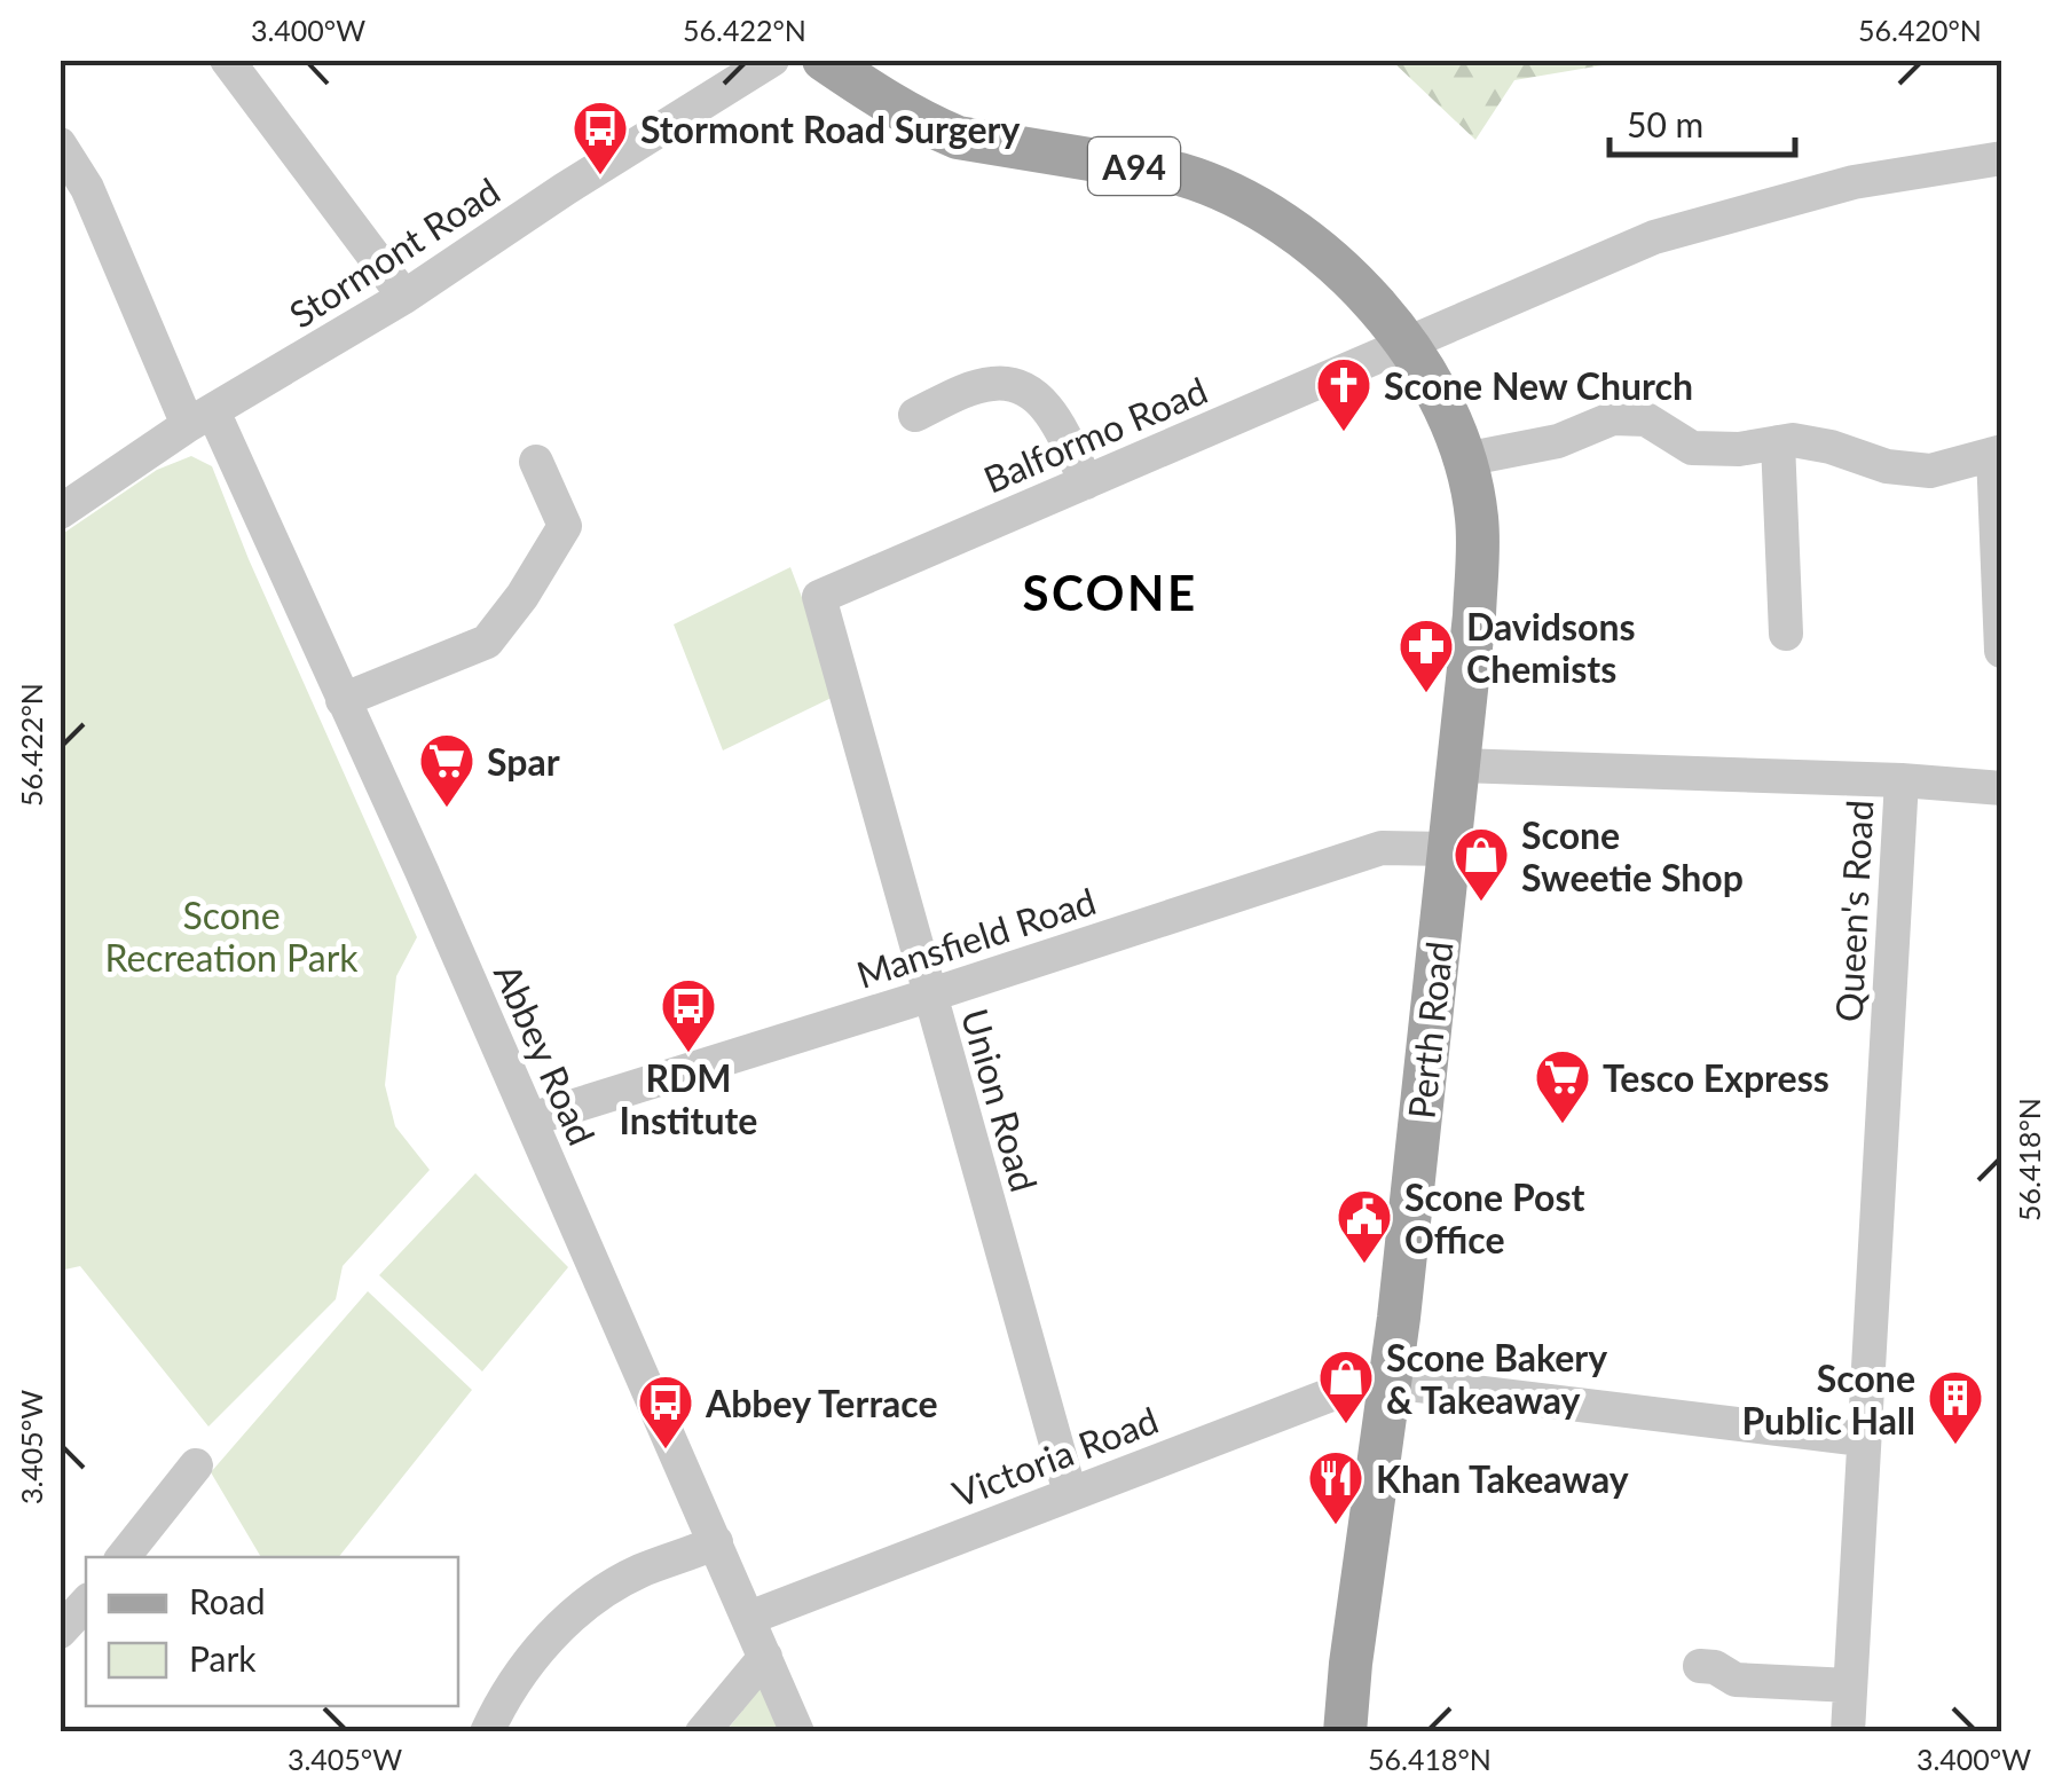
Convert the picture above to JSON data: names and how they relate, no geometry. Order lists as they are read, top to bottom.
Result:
{
  "streets": {
    "main road": ["A94", "Perth Road"],
    "street": [
      "Stormont Road",
      "Balformo Road",
      "Queen's Road",
      "Mansfield Road",
      "Abbey Road",
      "Union Road",
      "Victoria Road"
    ]
  },
  "crossings": [
    ["A94", "Balformo Road"],
    ["A94", "Perth Road"],
    ["Stormont Road", "Abbey Road"],
    ["Balformo Road", "Perth Road"],
    ["Balformo Road", "Union Road"],
    ["Queen's Road", "Victoria Road"],
    ["Mansfield Road", "Perth Road"],
    ["Mansfield Road", "Abbey Road"],
    ["Mansfield Road", "Union Road"],
    ["Perth Road", "Victoria Road"],
    ["Abbey Road", "Victoria Road"],
    ["Union Road", "Victoria Road"]
  ],
  "districts": ["SCONE"],
  "parks": ["Scone Recreation Park"],
  "places": {
    "bus stop": ["Stormont Road Surgery", "RDM Institute", "Abbey Terrace"],
    "church": ["Scone New Church"],
    "pharmacy": ["Davidsons Chemists"],
    "supermarket": ["Spar", "Tesco Express"],
    "shop": ["Scone Sweetie Shop", "Scone Bakery & Takeaway"],
    "public building": ["Scone Post Office"],
    "building": ["Scone Public Hall"],
    "restaurant": ["Khan Takeaway"]
  },
  "legend": ["Road", "Park"],
  "scale_bar": "50 m",
  "coordinates": [
    "3.400°W",
    "56.422°N",
    "56.420°N",
    "56.418°N",
    "3.405°W"
  ]
}
